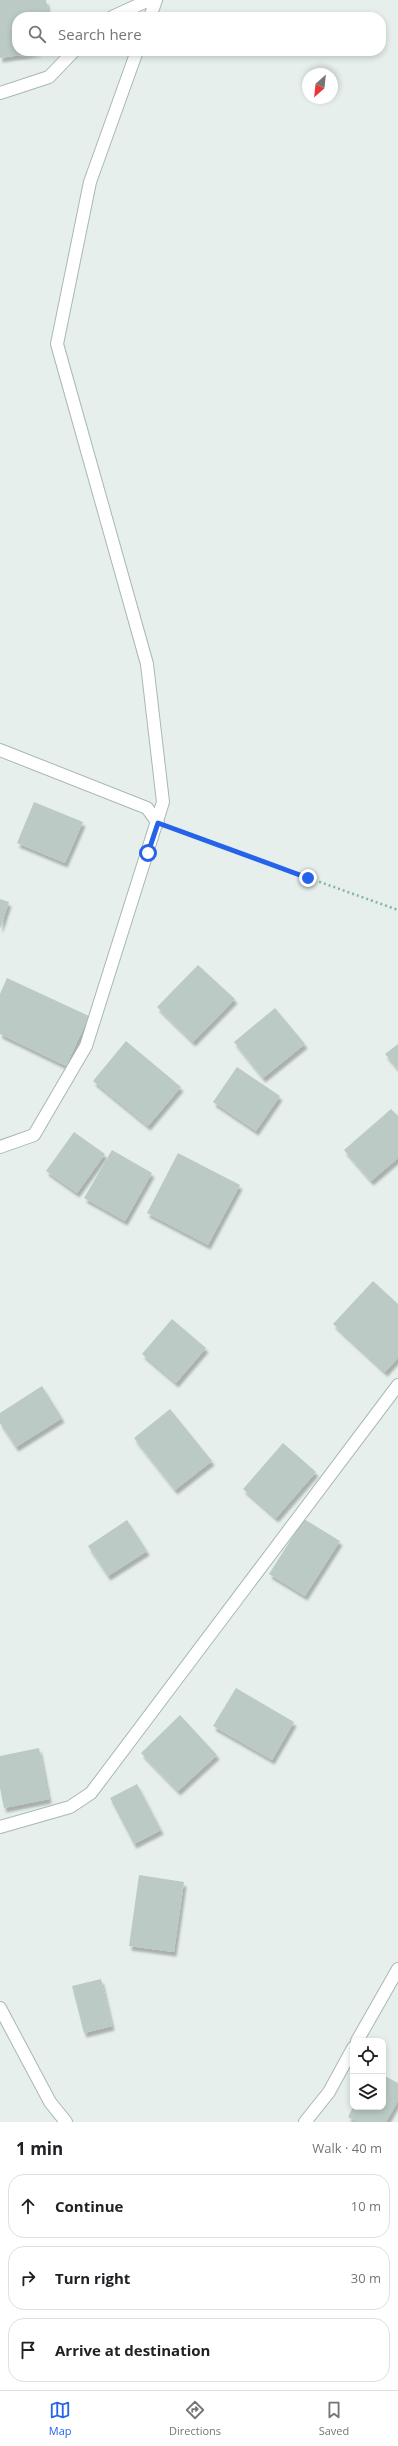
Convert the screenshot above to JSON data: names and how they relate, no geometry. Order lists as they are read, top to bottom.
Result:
{
  "north": "bottom left",
  "page": {
    "search": "Search here",
    "heading": ["1 min", "Walk · 40 m"],
    "list": [
      ["Continue", "10 m"],
      ["Turn right", "30 m"],
      "Arrive at destination"
    ],
    "nav": ["Map", "Directions", "Saved"]
  }
}
